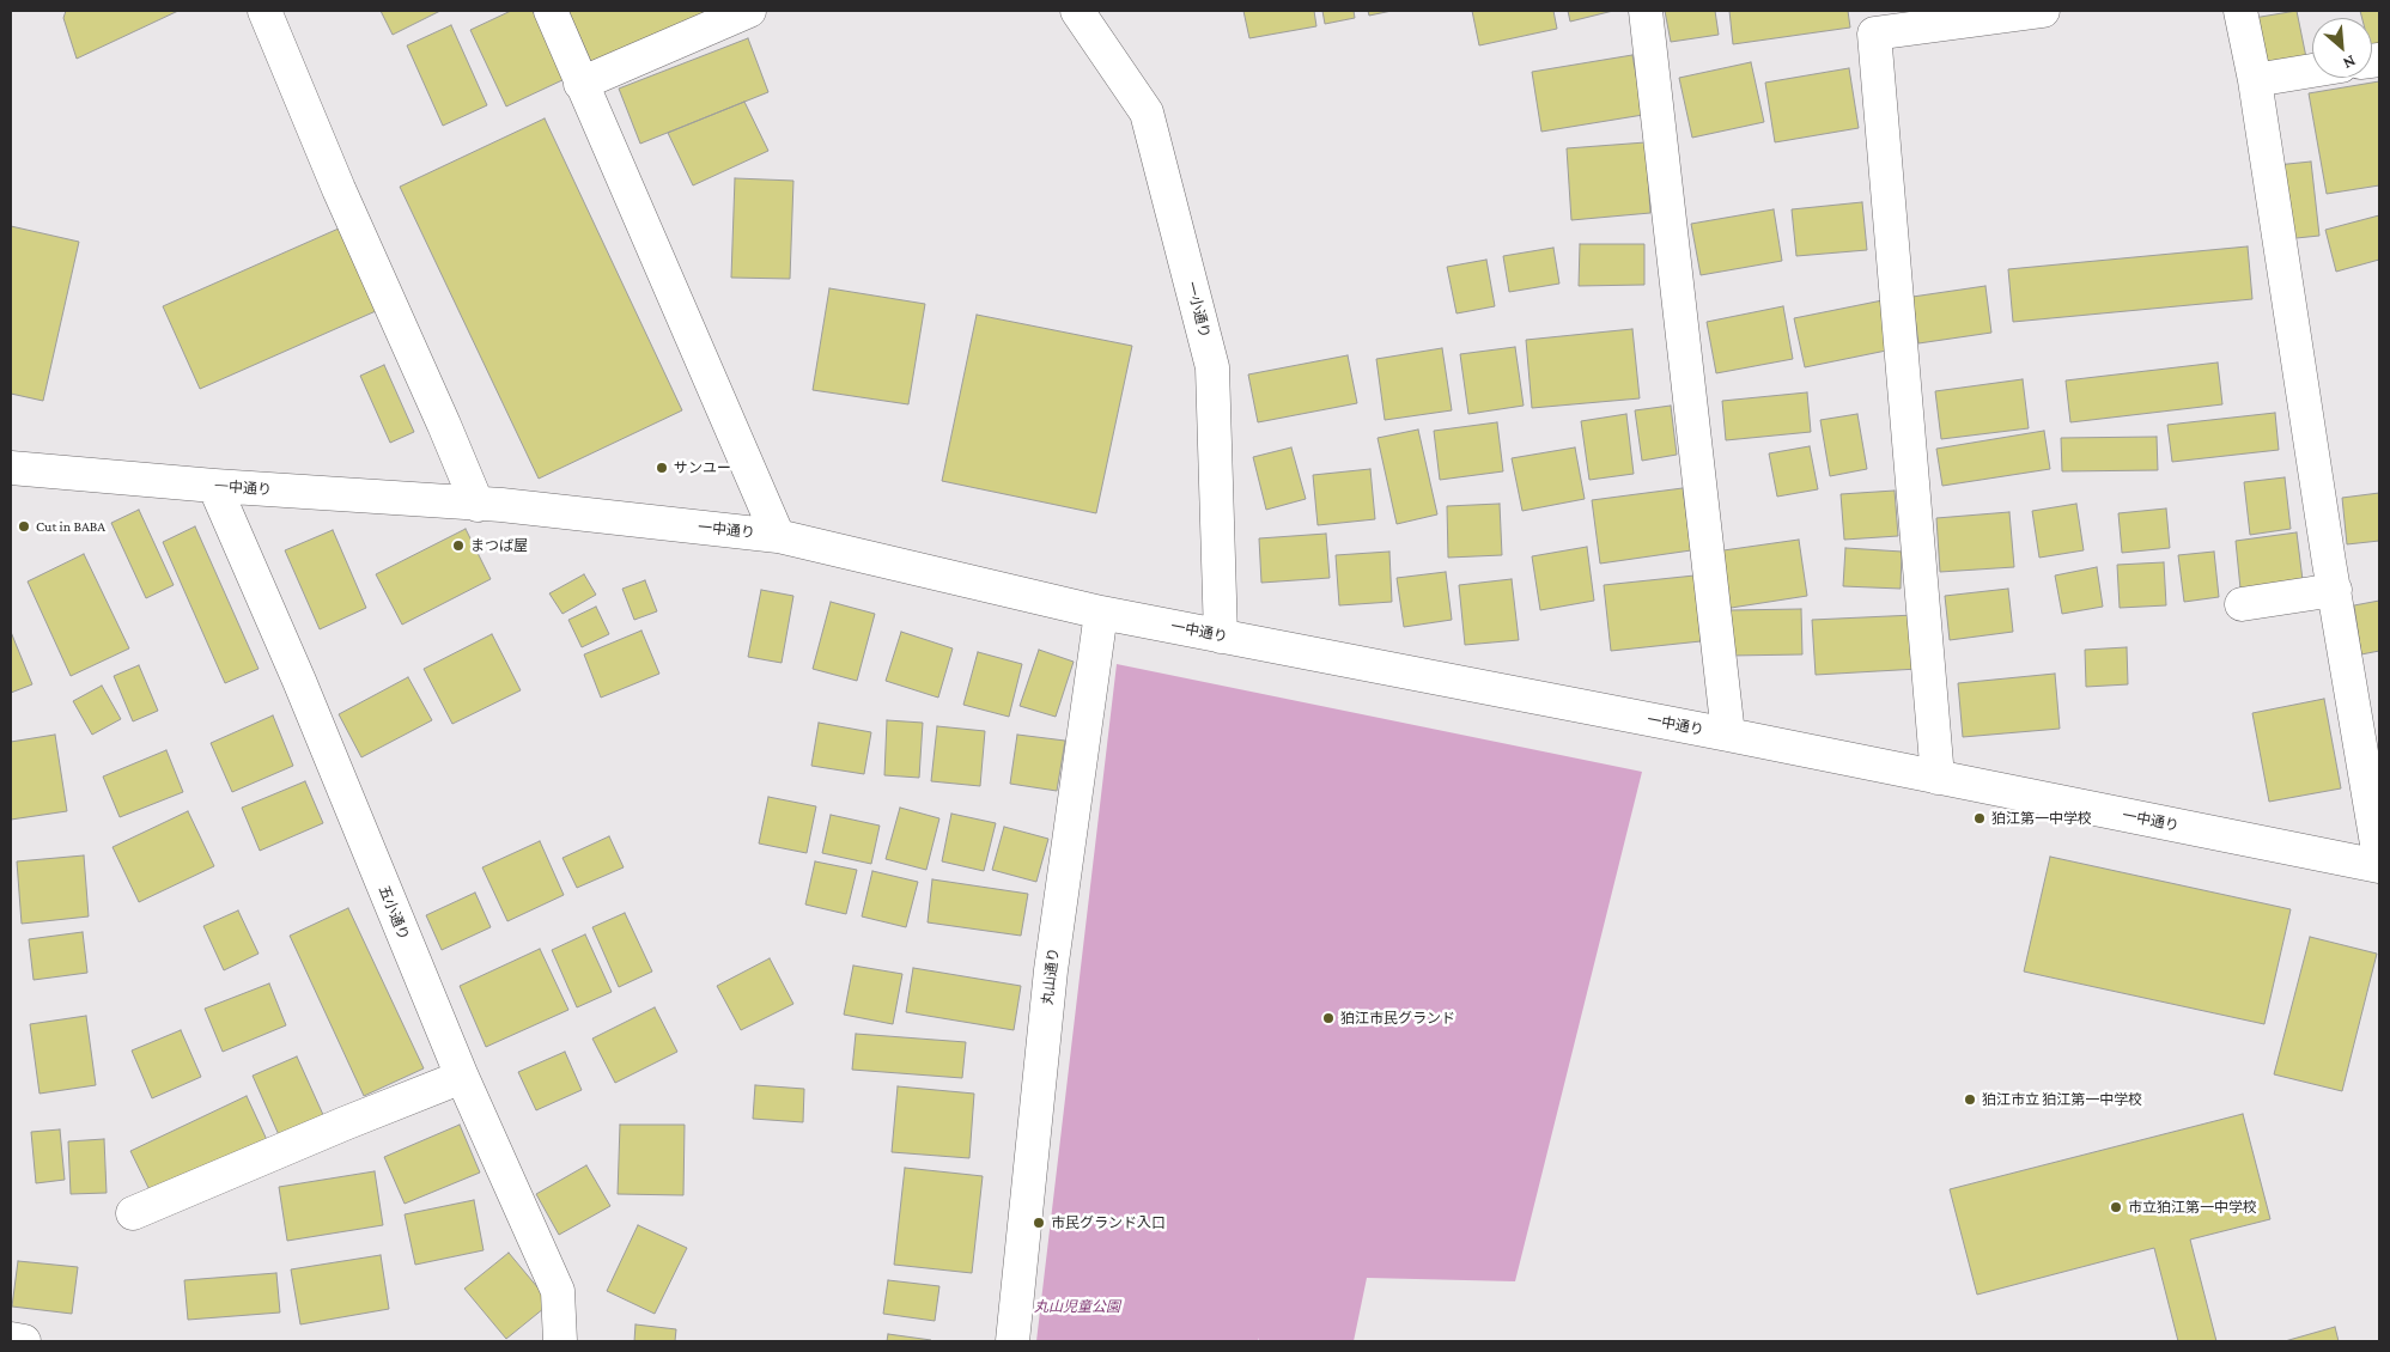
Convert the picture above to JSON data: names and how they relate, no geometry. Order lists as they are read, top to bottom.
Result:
{
  "streets": {
    "street": [
      "一小通り",
      "一中通り",
      "五小通り",
      "丸山通り"
    ]
  },
  "crossings": [
    ["一小通り", "一中通り"],
    ["一中通り", "五小通り"],
    ["一中通り", "丸山通り"]
  ],
  "parks": ["丸山児童公園"],
  "places": [
    "サンユー",
    "Cut in BABA",
    "まつば屋",
    "狛江第一中学校",
    "狛江市民グランド",
    "狛江市立 狛江第一中学校",
    "市立狛江第一中学校",
    "市民グランド入口"
  ],
  "north": "bottom right"
}
